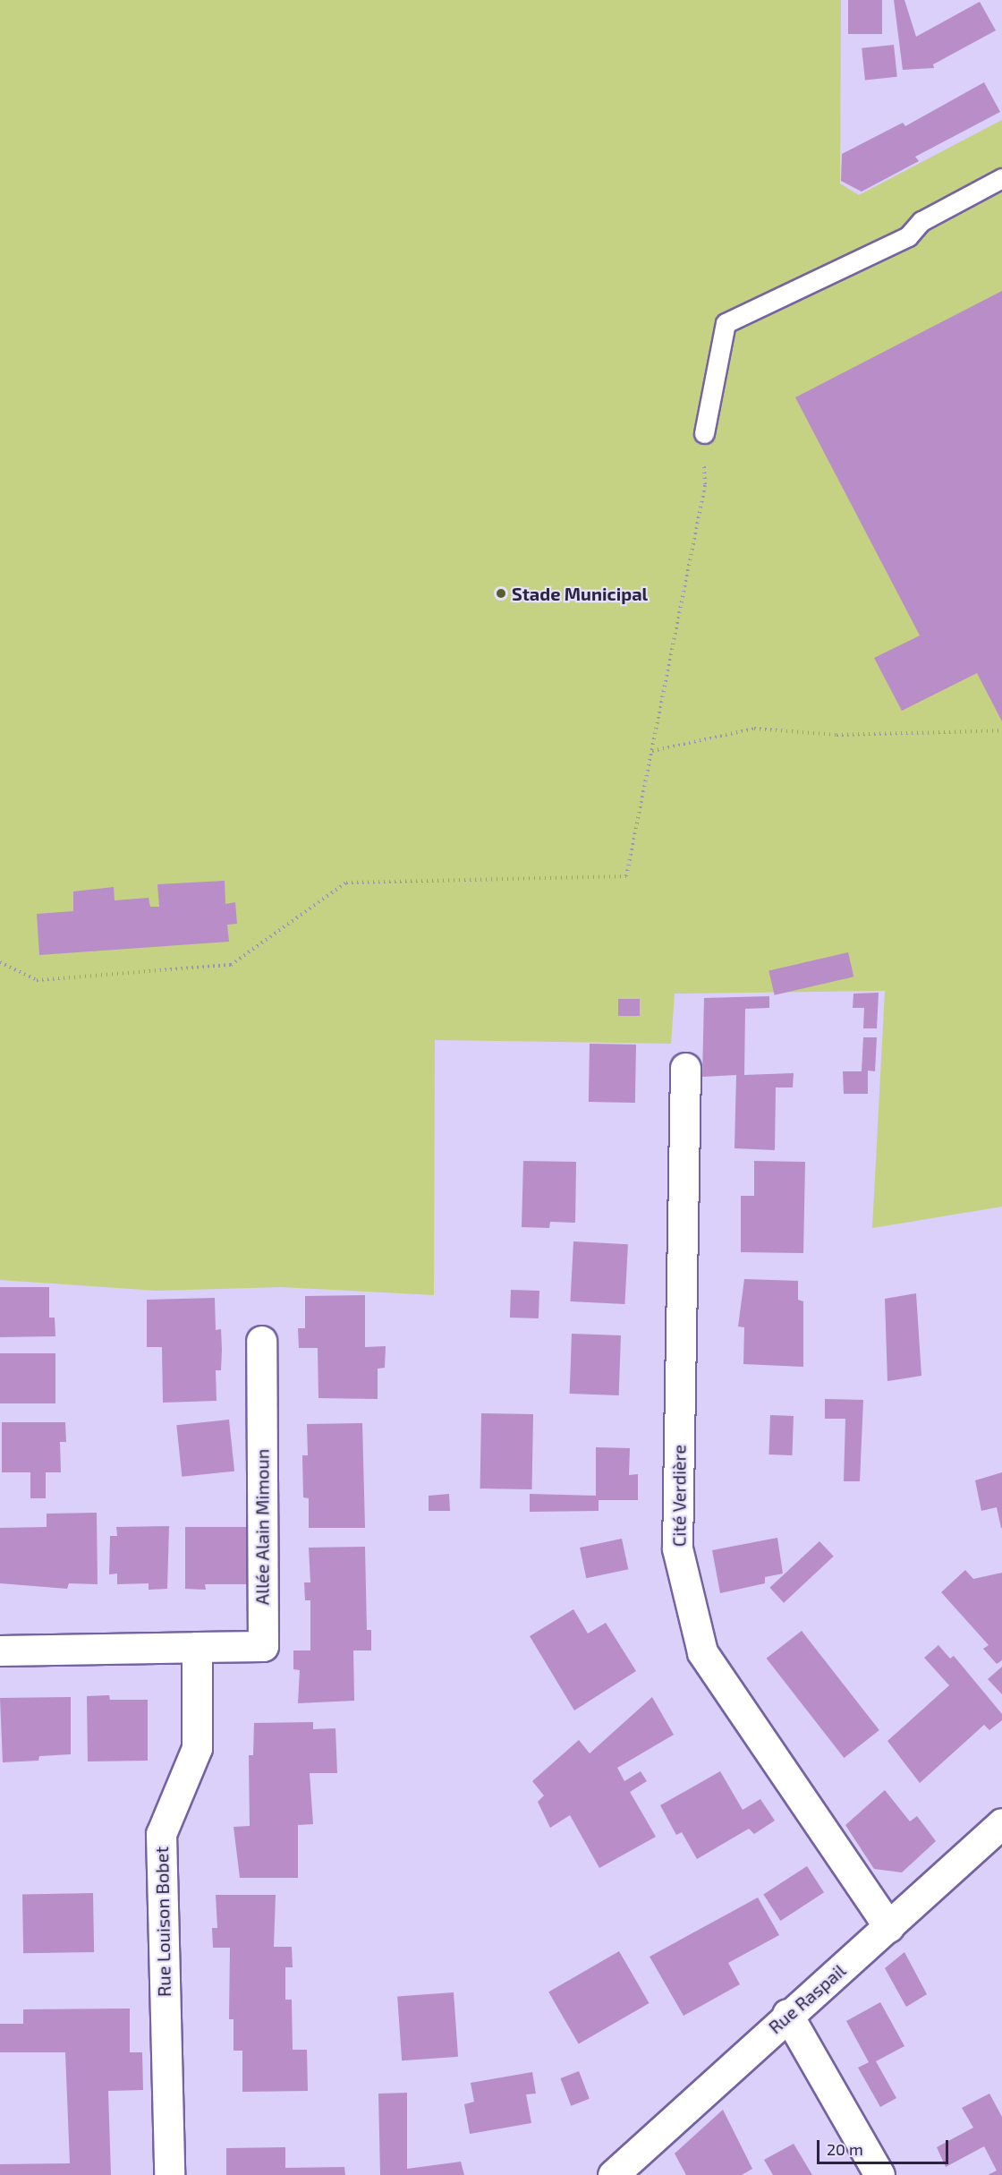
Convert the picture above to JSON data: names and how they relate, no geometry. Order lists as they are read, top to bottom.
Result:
{
  "streets": {
    "street": [
      "Cité Verdière",
      "Allée Alain Mimoun",
      "Rue Louison Bobet",
      "Rue Raspail"
    ]
  },
  "crossings": [
    ["Cité Verdière", "Rue Raspail"],
    ["Allée Alain Mimoun", "Rue Louison Bobet"]
  ],
  "places": ["Stade Municipal"],
  "scale_bar": "20 m"
}
